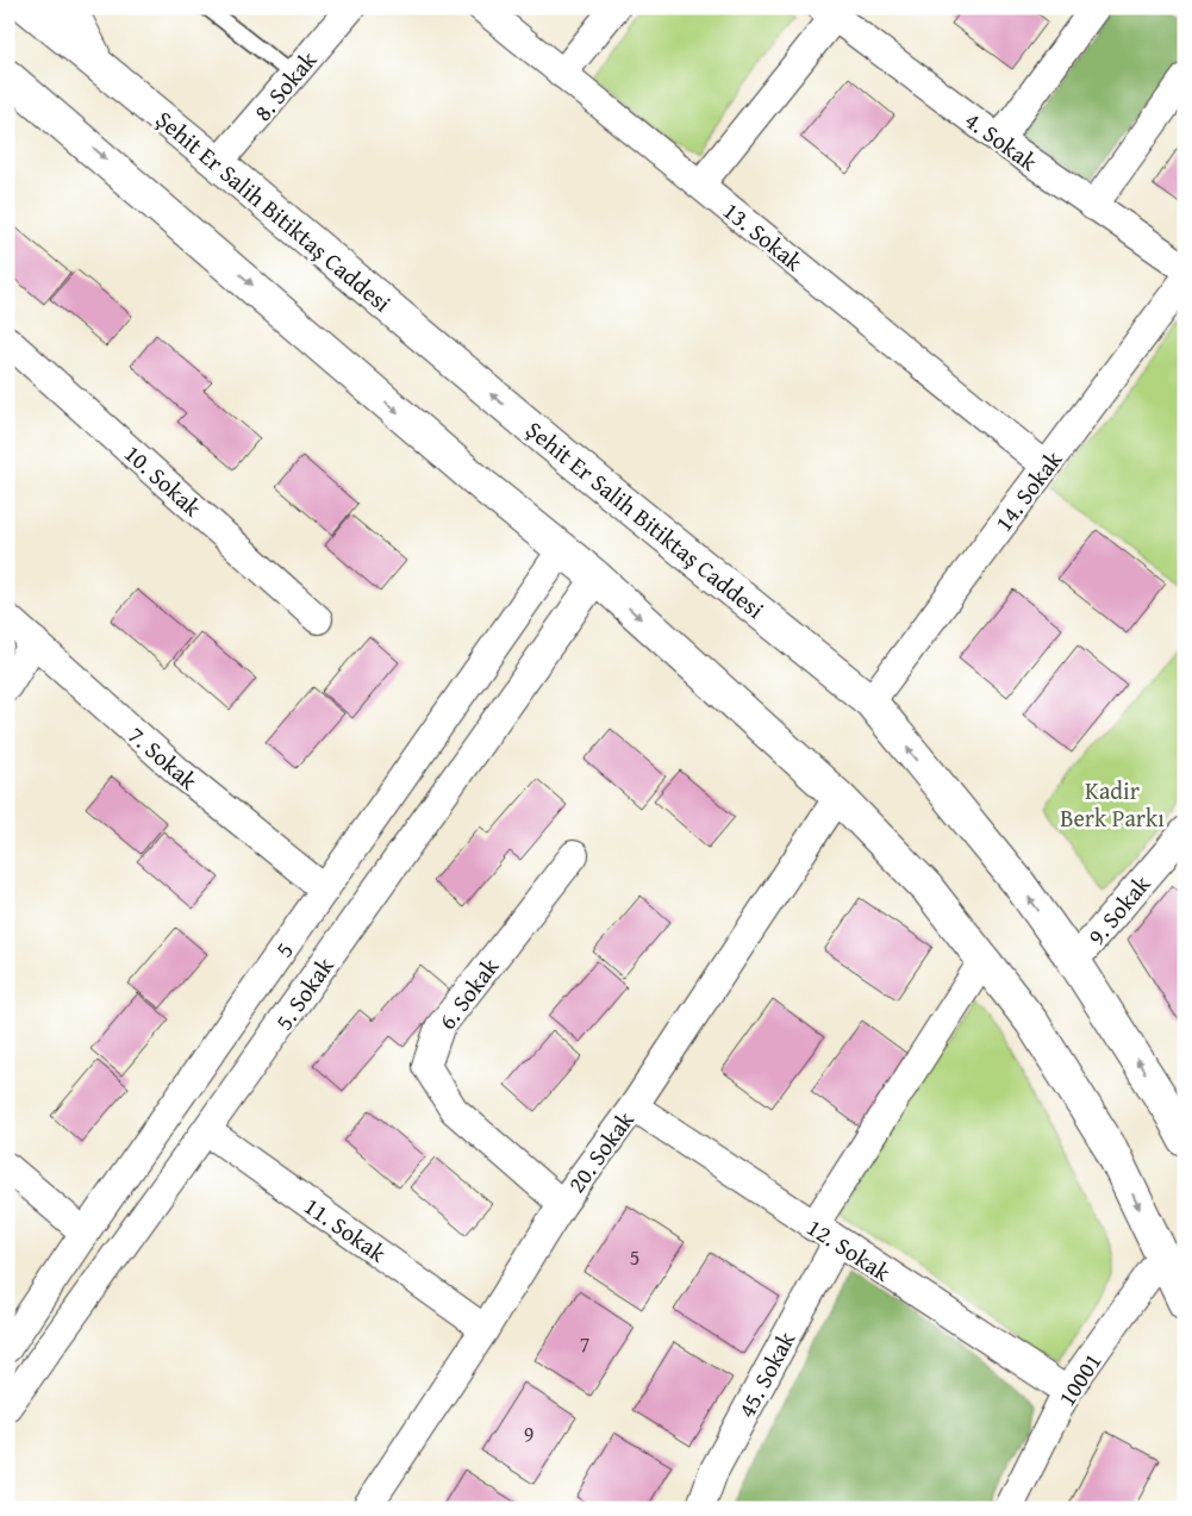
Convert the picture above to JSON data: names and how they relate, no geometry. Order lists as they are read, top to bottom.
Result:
{
  "streets": {
    "main road": ["Şehit Er Salih Bitiktaş Caddesi"],
    "street": [
      "8. Sokak",
      "4. Sokak",
      "13. Sokak",
      "10. Sokak",
      "14. Sokak",
      "7. Sokak",
      "9. Sokak",
      "5",
      "5. Sokak",
      "6. Sokak",
      "20. Sokak",
      "11. Sokak",
      "12. Sokak",
      "45. Sokak",
      "10001"
    ]
  },
  "crossings": [
    ["8. Sokak", "Şehit Er Salih Bitiktaş Caddesi"],
    ["Şehit Er Salih Bitiktaş Caddesi", "14. Sokak"],
    ["Şehit Er Salih Bitiktaş Caddesi", "9. Sokak"],
    ["13. Sokak", "14. Sokak"],
    ["7. Sokak", "5"],
    ["5. Sokak", "11. Sokak"],
    ["6. Sokak", "20. Sokak"],
    ["20. Sokak", "11. Sokak"],
    ["20. Sokak", "12. Sokak"],
    ["12. Sokak", "45. Sokak"],
    ["12. Sokak", "10001"]
  ],
  "parks": ["Kadir Berk Parkı"],
  "house_numbers": ["5", "7", "9"]
}
